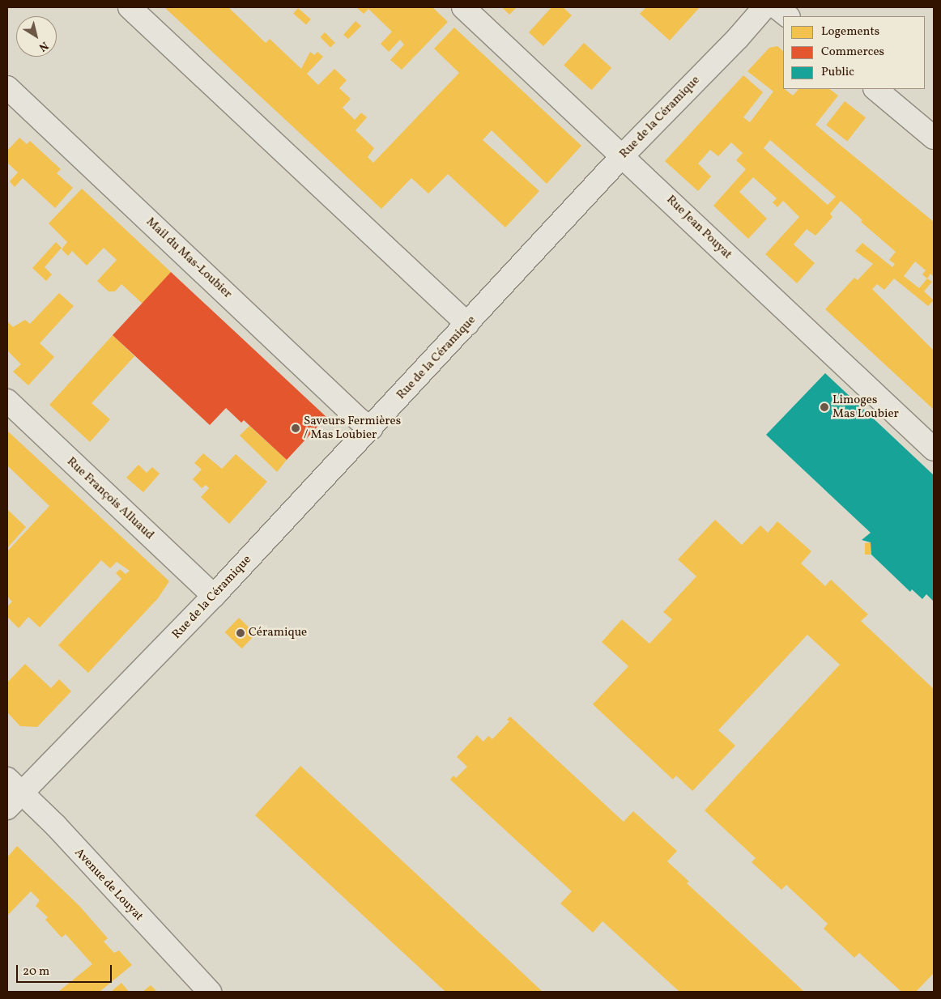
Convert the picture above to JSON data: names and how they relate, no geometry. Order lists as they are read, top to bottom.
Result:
{
  "streets": {
    "street": [
      "Rue de la Céramique",
      "Rue Jean Pouyat",
      "Mail du Mas-Loubier",
      "Rue François Alluaud",
      "Avenue de Louyat"
    ]
  },
  "crossings": [
    ["Rue de la Céramique", "Rue Jean Pouyat"],
    ["Rue de la Céramique", "Mail du Mas-Loubier"],
    ["Rue de la Céramique", "Rue François Alluaud"],
    ["Rue de la Céramique", "Avenue de Louyat"]
  ],
  "places": ["Limoges Mas Loubier", "Saveurs Fermières / Mas Loubier", "Céramique"],
  "legend": ["Logements", "Commerces", "Public"],
  "scale_bar": "20 m",
  "north": "bottom right"
}
